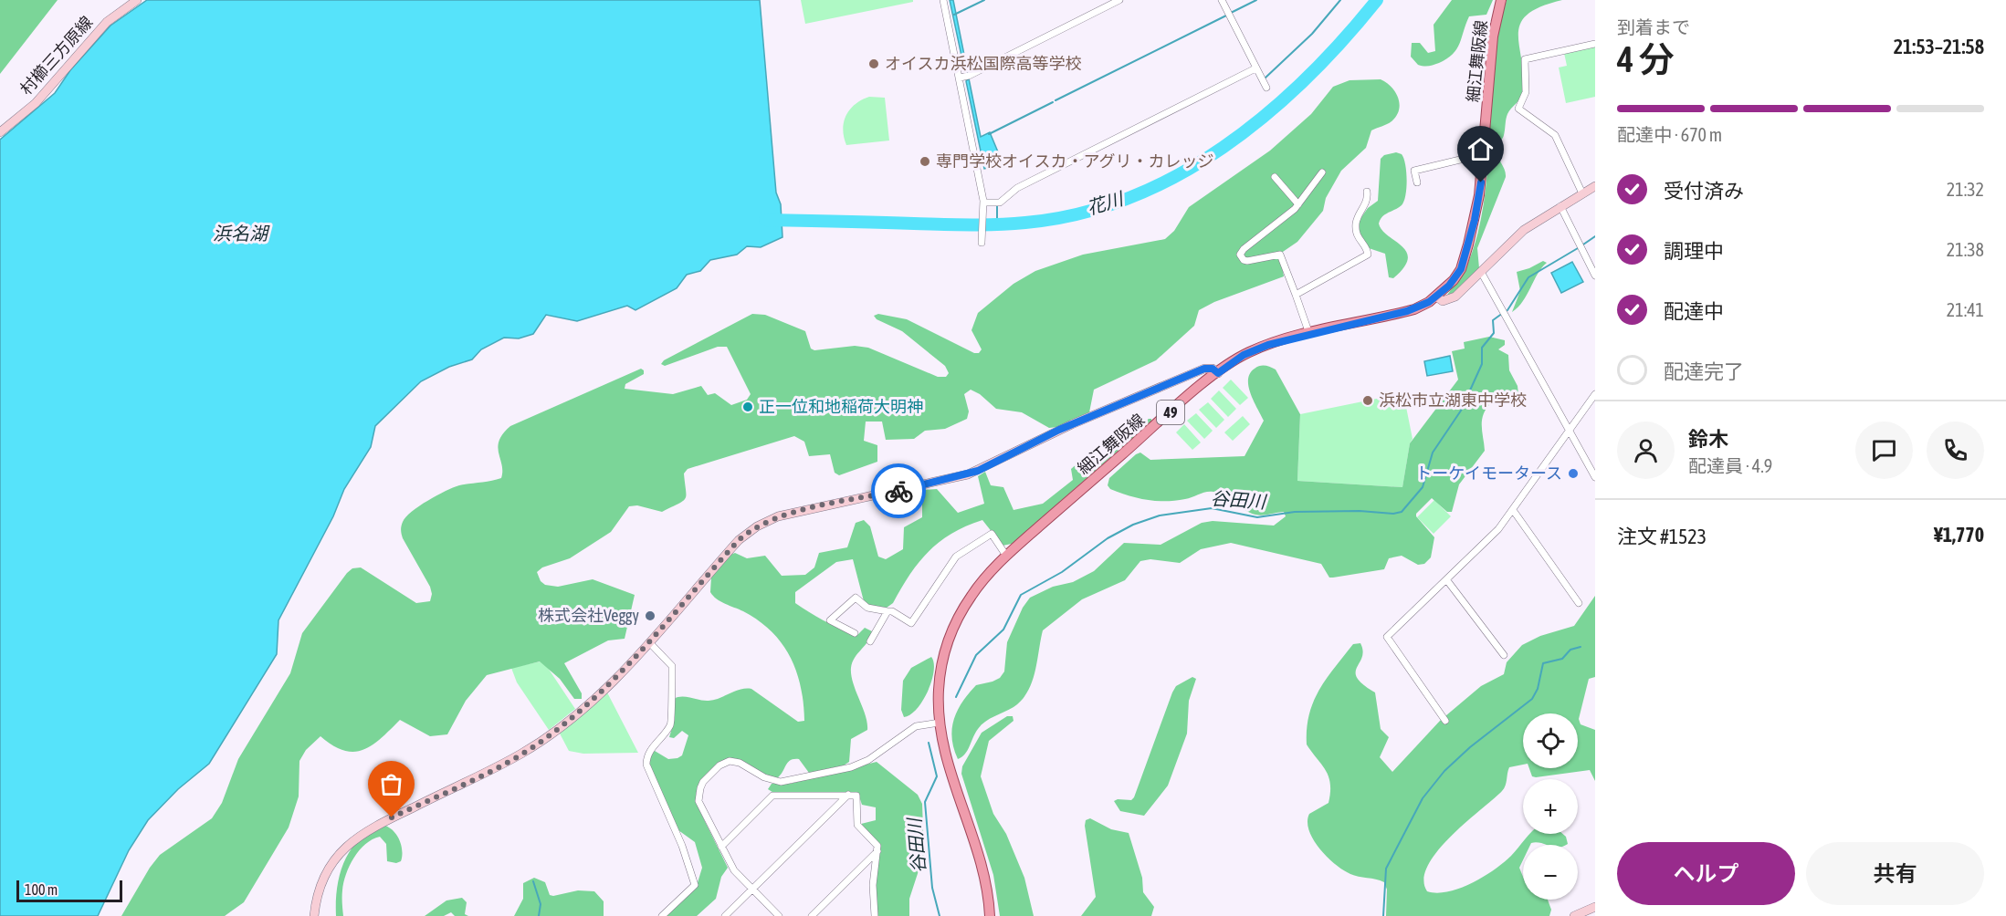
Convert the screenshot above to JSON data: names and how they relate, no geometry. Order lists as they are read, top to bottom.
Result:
{
  "streets": {
    "main road": ["細江舞阪線", "49"],
    "street": ["村櫛三方原線"]
  },
  "water": ["花川", "浜名湖", "谷田川"],
  "places": [
    "オイスカ浜松国際高等学校",
    "専門学校オイスカ・アグリ・カレッジ",
    "浜松市立湖東中学校",
    "正一位和地稲荷大明神",
    "トーケイモータース",
    "株式会社Veggy"
  ],
  "scale_bar": "100 m",
  "page": {
    "heading": ["4 分", "到着まで", "21:53–21:58"],
    "panel": [
      "鈴木",
      "配達員 · 4.9",
      "注文 #1523",
      "¥1,770"
    ],
    "bar": "配達中 · 670 m",
    "list": [
      ["受付済み", "21:32"],
      ["調理中", "21:38"],
      ["配達中", "21:41"],
      "配達完了"
    ],
    "map_buttons": ["+", "−"],
    "buttons": ["ヘルプ", "共有"],
    "scale": "100 m"
  }
}
